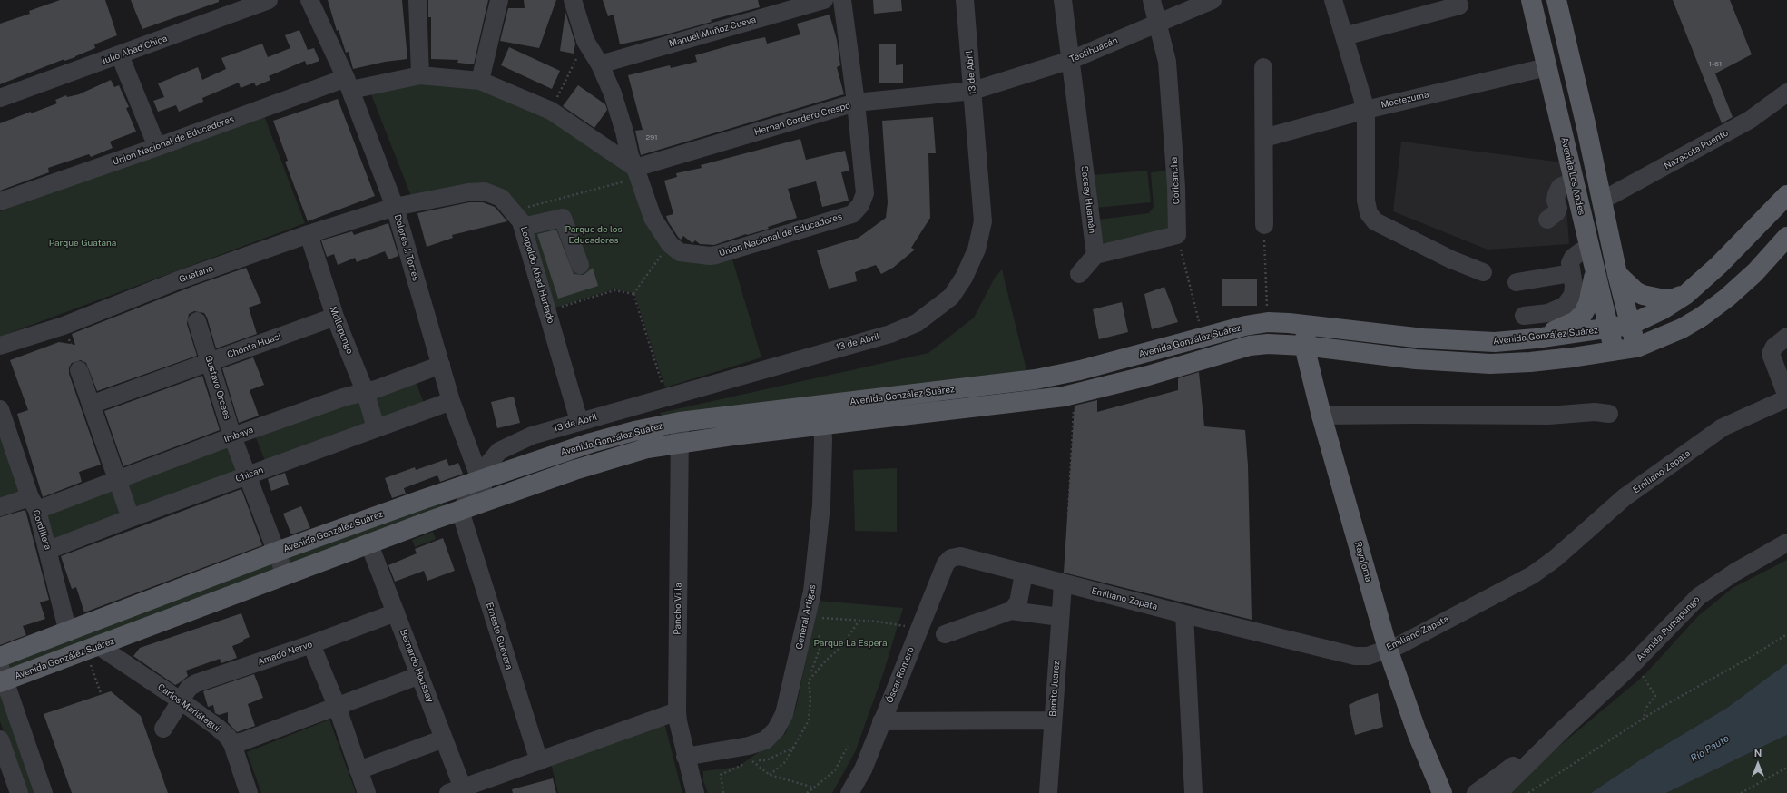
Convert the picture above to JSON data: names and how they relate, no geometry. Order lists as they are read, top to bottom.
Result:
{
  "streets": {
    "main road": ["Avenida Los Andes", "Avenida González Suárez", "Rayoloma"],
    "street": [
      "Manuel Muñoz Cueva",
      "Julio Abad Chica",
      "Teotihuacán",
      "13 de Abril",
      "Moctezuma",
      "Hernan Cordero Crespo",
      "Union Nacional de Educadores",
      "Nazacota Puento",
      "Coricancha",
      "Sacsay Huamán",
      "Dolores J. Torres",
      "Guatana",
      "Leopoldo Abad Hurtado",
      "Mollepungo",
      "Chonta Huasi",
      "Gustavo Orcees",
      "Imbaya",
      "Emiliano Zapata",
      "Chican",
      "Cordillera",
      "Pancho Villa",
      "General Artigas",
      "Avenida Pumapungo",
      "Ernesto Guevara",
      "Amado Nervo",
      "Bernardo Houssay",
      "Óscar Romero",
      "Benito Juarez",
      "Carlos Mariátegui"
    ]
  },
  "crossings": [
    ["Teotihuacán", "13 de Abril"],
    ["Teotihuacán", "Hernan Cordero Crespo"],
    ["Teotihuacán", "Coricancha"],
    ["Teotihuacán", "Sacsay Huamán"],
    ["13 de Abril", "Hernan Cordero Crespo"],
    ["13 de Abril", "Dolores J. Torres"],
    ["13 de Abril", "Leopoldo Abad Hurtado"],
    ["13 de Abril", "Avenida González Suárez"],
    ["13 de Abril", "Ernesto Guevara"],
    ["Moctezuma", "Avenida Los Andes"],
    ["Hernan Cordero Crespo", "Union Nacional de Educadores"],
    ["Union Nacional de Educadores", "Dolores J. Torres"],
    ["Avenida Los Andes", "Avenida González Suárez"],
    ["Dolores J. Torres", "Guatana"],
    ["Dolores J. Torres", "Leopoldo Abad Hurtado"],
    ["Dolores J. Torres", "Avenida González Suárez"],
    ["Dolores J. Torres", "Imbaya"],
    ["Dolores J. Torres", "Chican"],
    ["Guatana", "Leopoldo Abad Hurtado"],
    ["Guatana", "Mollepungo"],
    ["Mollepungo", "Chonta Huasi"],
    ["Mollepungo", "Imbaya"],
    ["Mollepungo", "Chican"],
    ["Avenida González Suárez", "Gustavo Orcees"],
    ["Avenida González Suárez", "Cordillera"],
    ["Avenida González Suárez", "Rayoloma"],
    ["Avenida González Suárez", "Pancho Villa"],
    ["Avenida González Suárez", "General Artigas"],
    ["Avenida González Suárez", "Ernesto Guevara"],
    ["Avenida González Suárez", "Bernardo Houssay"],
    ["Avenida González Suárez", "Carlos Mariátegui"],
    ["Chonta Huasi", "Gustavo Orcees"],
    ["Gustavo Orcees", "Imbaya"],
    ["Gustavo Orcees", "Chican"],
    ["Imbaya", "Cordillera"],
    ["Emiliano Zapata", "Rayoloma"],
    ["Emiliano Zapata", "Óscar Romero"],
    ["Emiliano Zapata", "Benito Juarez"],
    ["Chican", "Cordillera"],
    ["Pancho Villa", "General Artigas"],
    ["Pancho Villa", "Bernardo Houssay"],
    ["Ernesto Guevara", "Bernardo Houssay"],
    ["Amado Nervo", "Bernardo Houssay"],
    ["Amado Nervo", "Carlos Mariátegui"]
  ],
  "water": ["Río Paute"],
  "parks": ["Parque de los Educadores", "Parque Guatana", "Parque La Espera"],
  "house_numbers": ["1-61", "291"],
  "north": "top"
}
